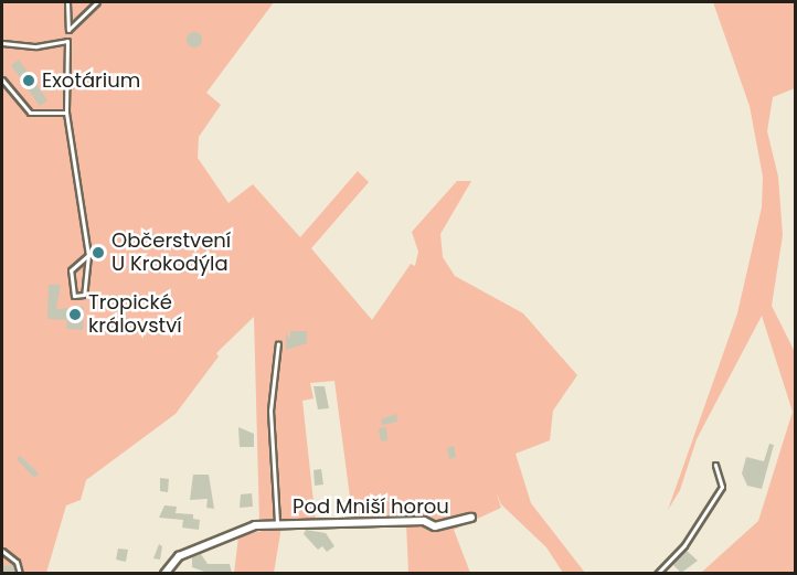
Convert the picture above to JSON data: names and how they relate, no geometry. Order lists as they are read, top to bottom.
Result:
{
  "streets": {
    "street": ["Pod Mniší horou"]
  },
  "places": ["Exotárium", "Občerstvení U Krokodýla", "Tropické království"]
}
